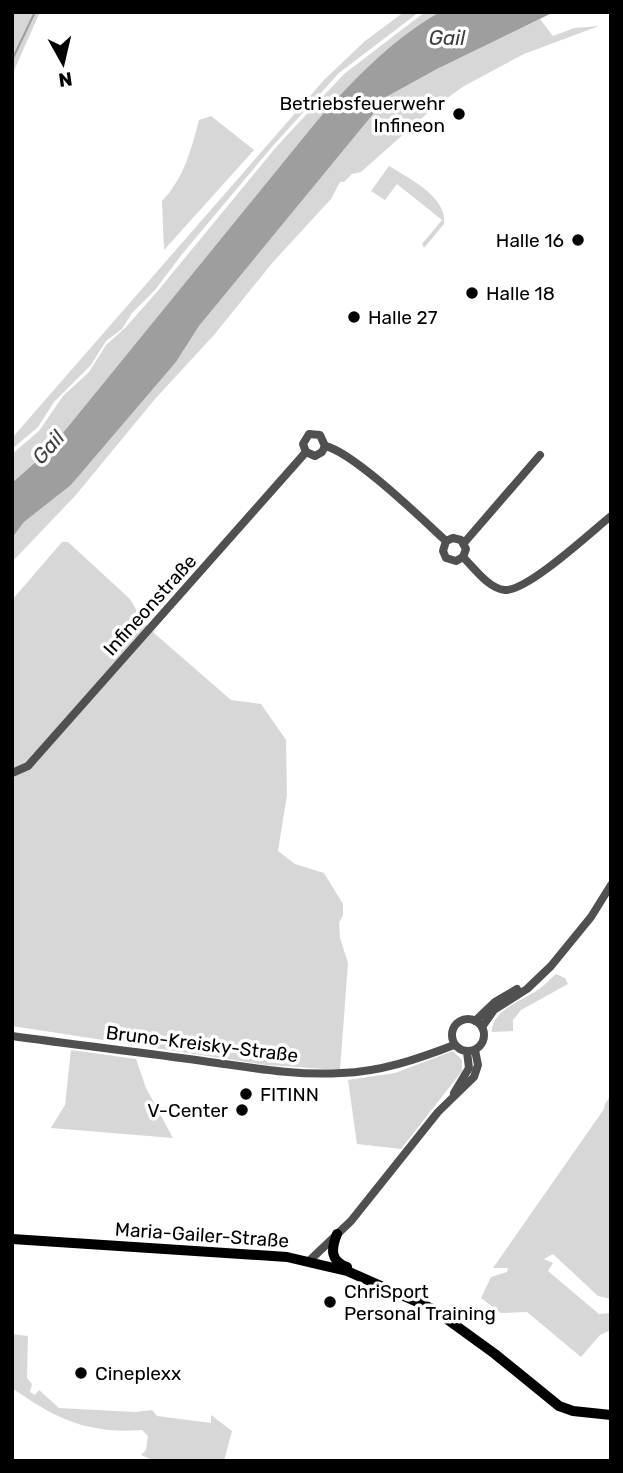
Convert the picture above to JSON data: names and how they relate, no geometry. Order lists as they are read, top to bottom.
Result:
{
  "streets": {
    "main road": ["Maria-Gailer-Straße"],
    "street": ["Infineonstraße", "Bruno-Kreisky-Straße"]
  },
  "crossings": [
    ["Bruno-Kreisky-Straße", "Maria-Gailer-Straße"]
  ],
  "water": ["Gail"],
  "places": [
    "Betriebsfeuerwehr Infineon",
    "Halle 16",
    "Halle 18",
    "Halle 27",
    "FITINN",
    "V-Center",
    "ChriSport Personal Training",
    "Cineplexx"
  ],
  "north": "bottom"
}
